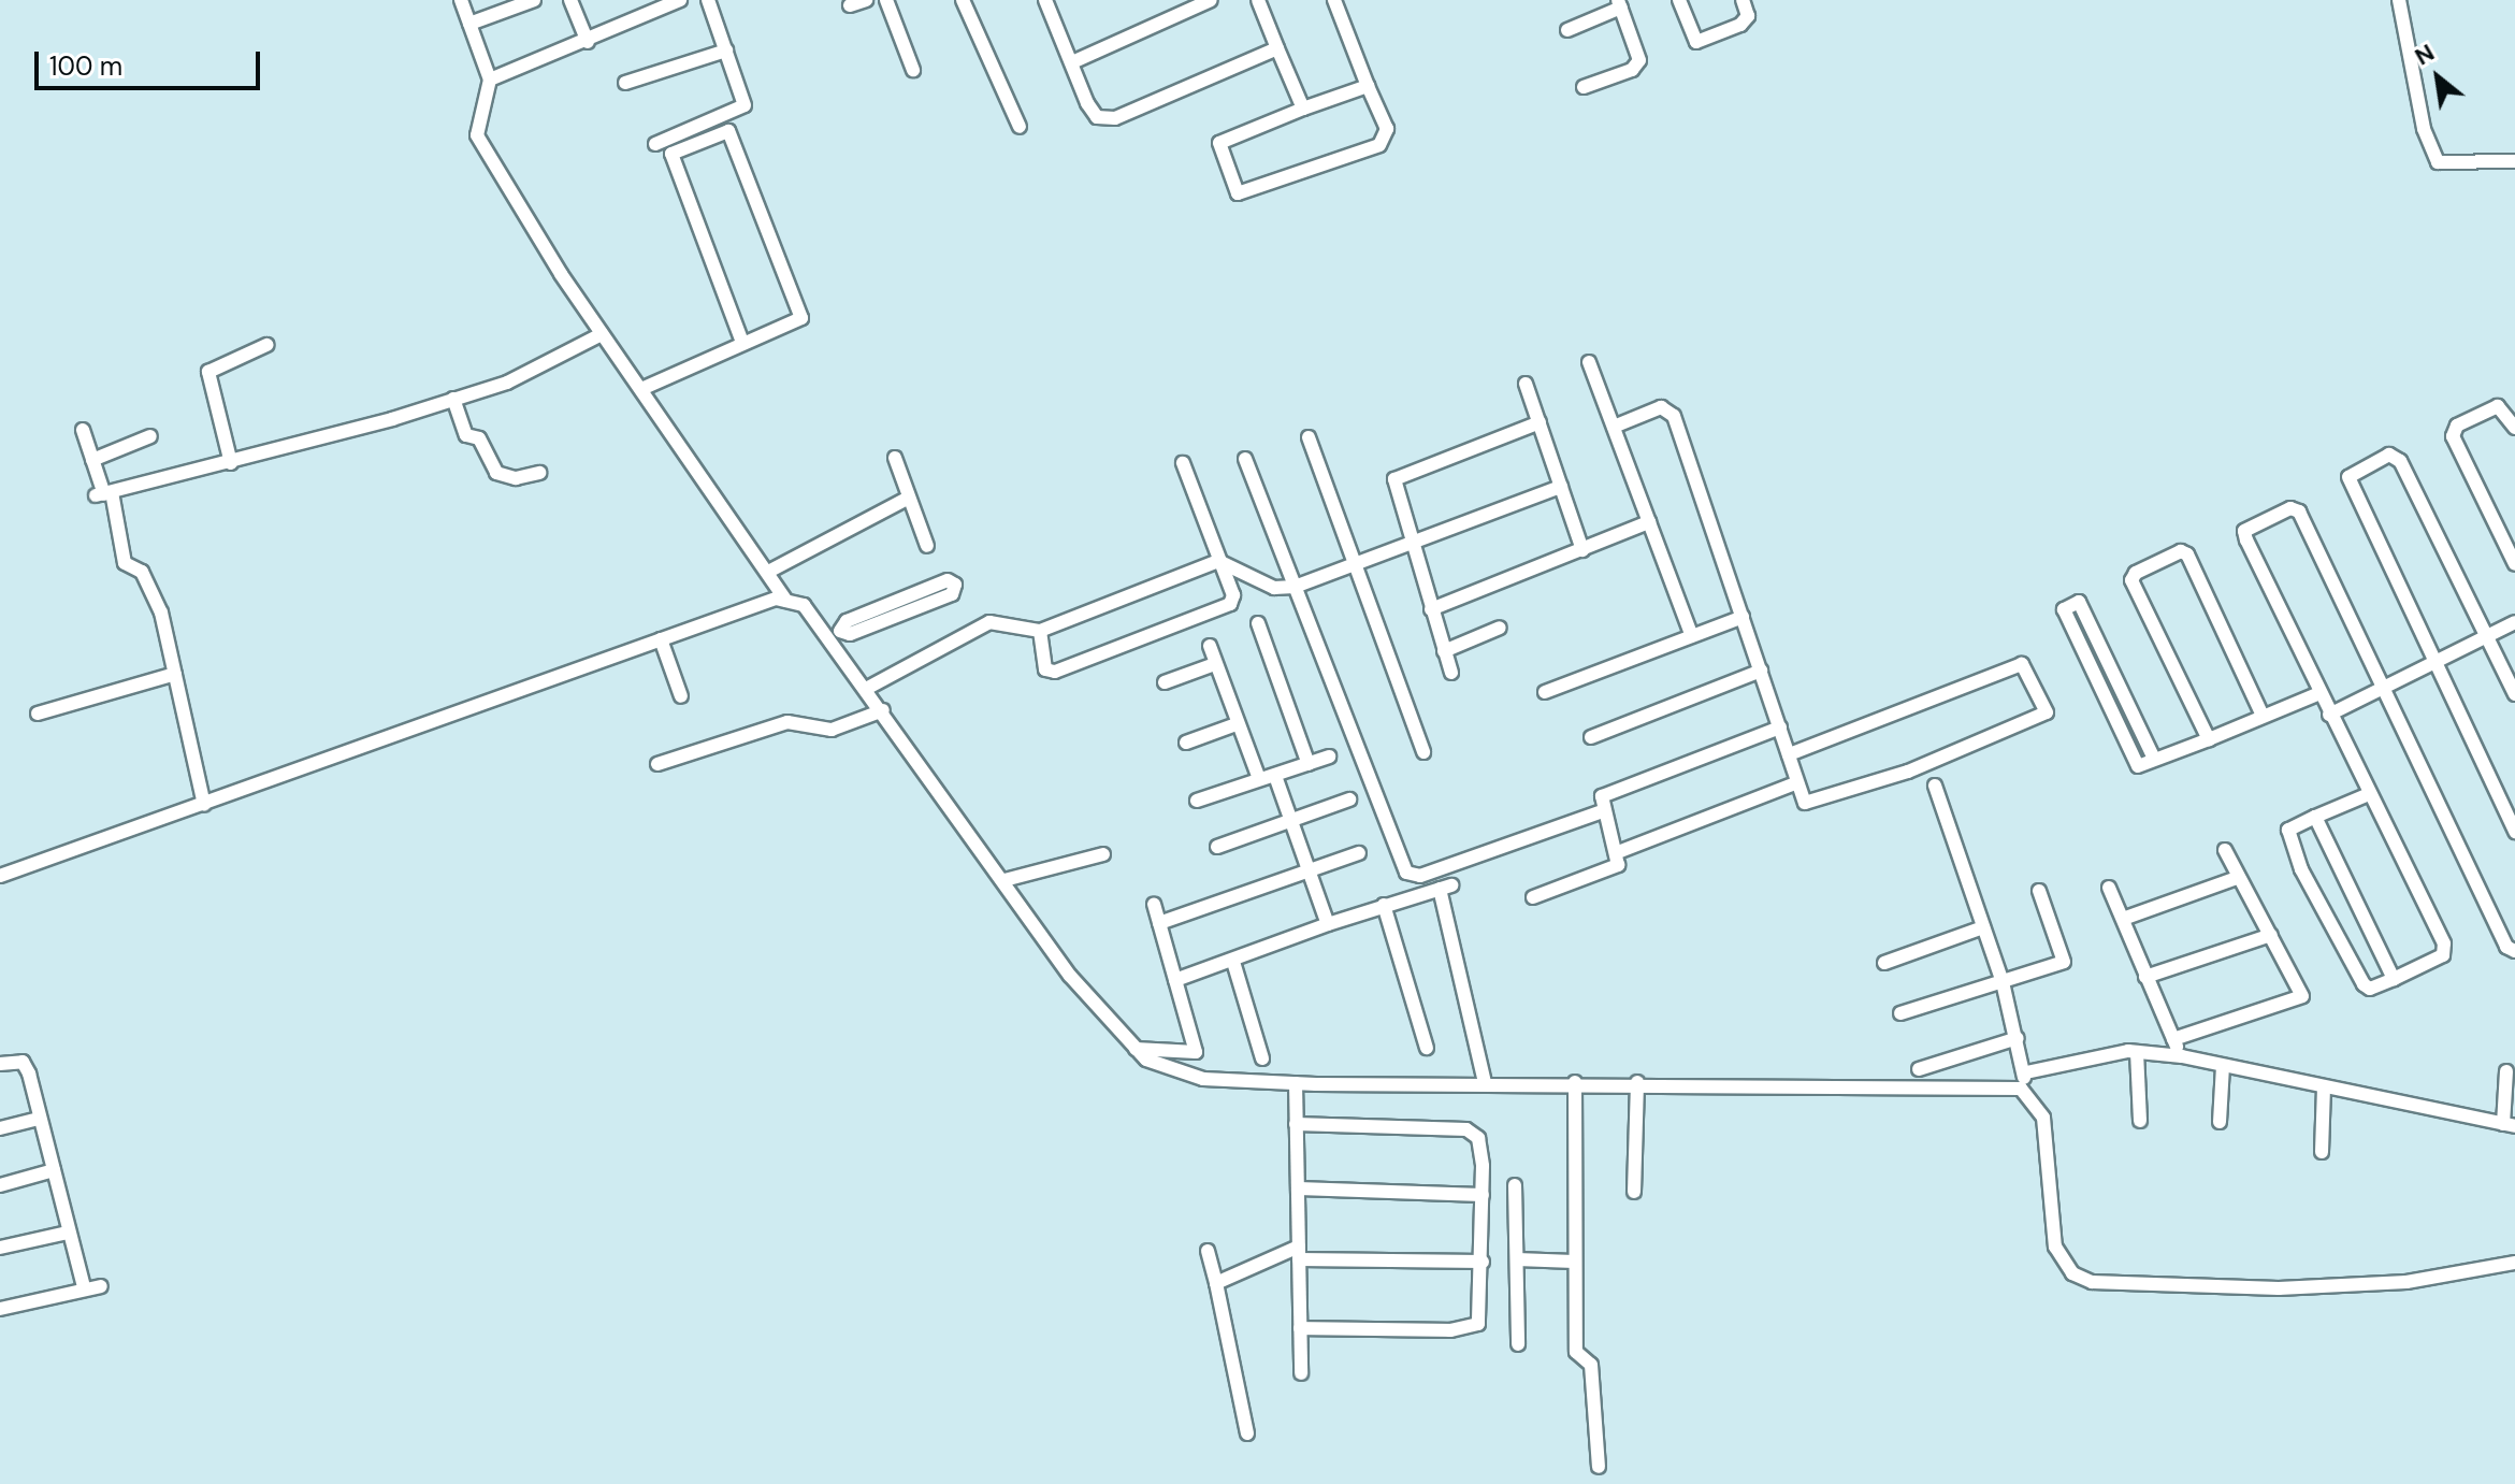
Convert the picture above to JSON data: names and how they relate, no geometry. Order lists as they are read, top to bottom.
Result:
{
  "scale_bar": "100 m",
  "north": "top left"
}
